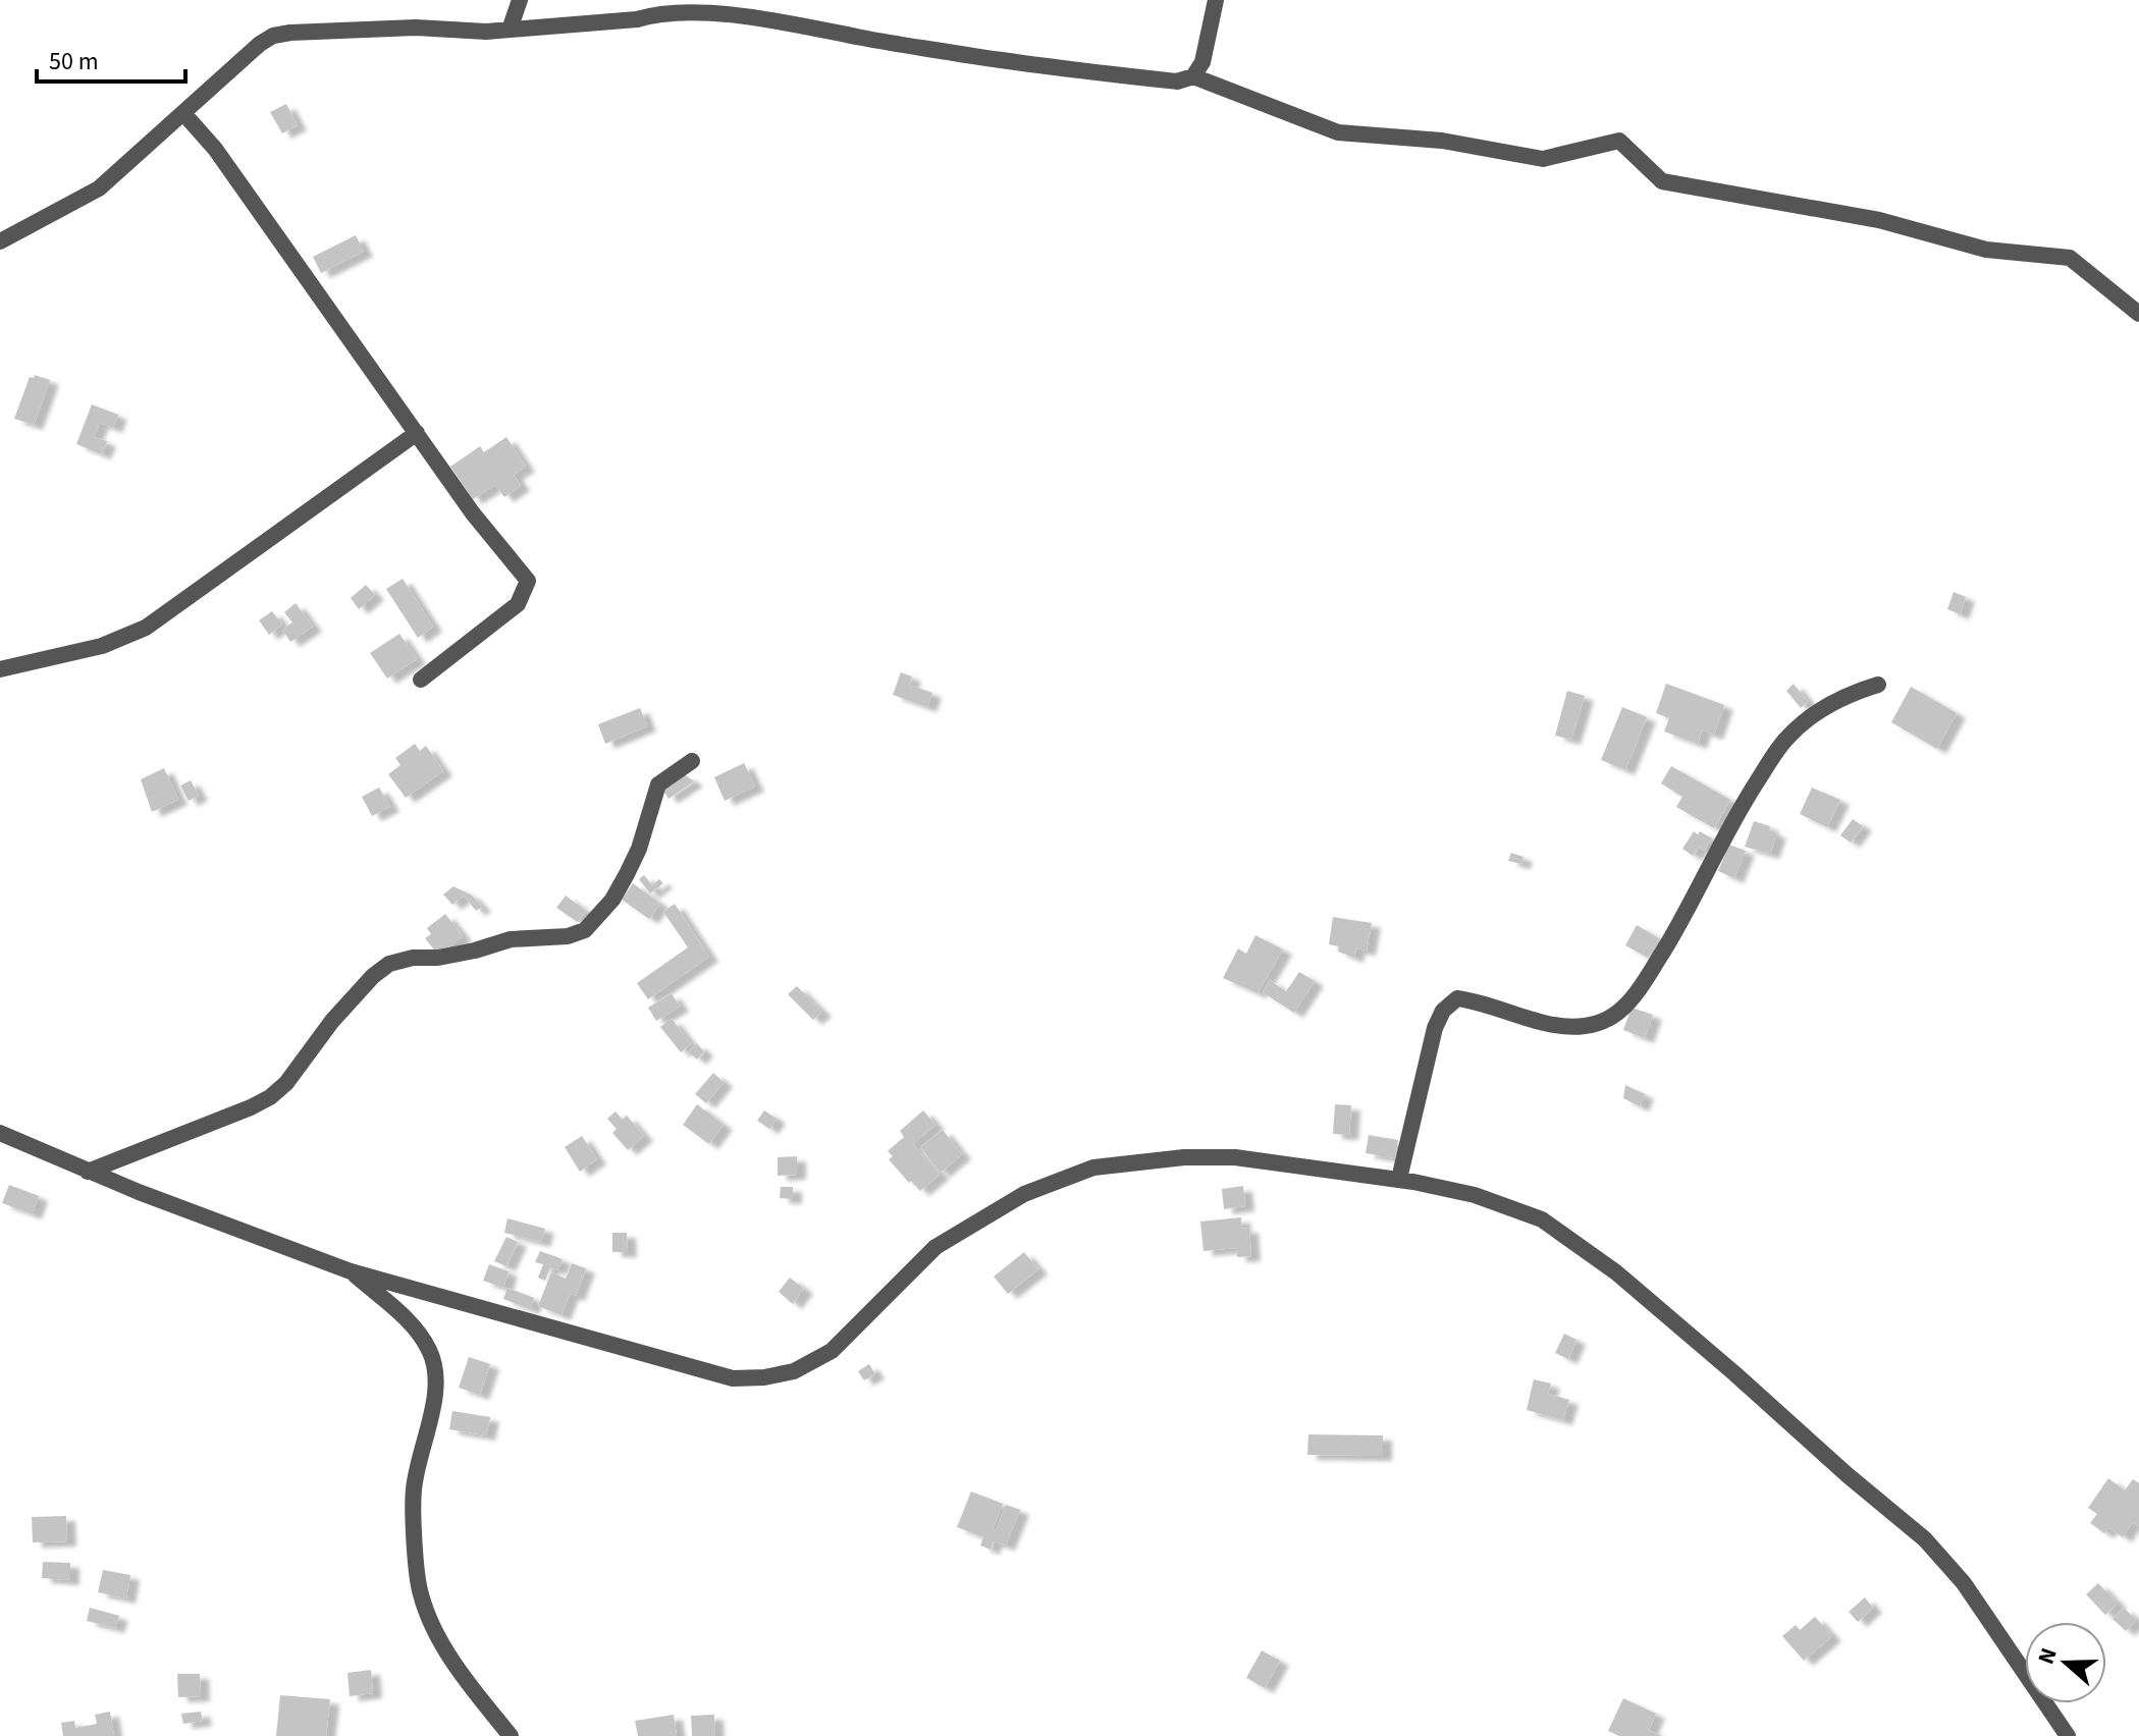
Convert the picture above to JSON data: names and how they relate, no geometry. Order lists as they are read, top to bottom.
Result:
{
  "scale_bar": "50 m",
  "north": "left"
}
